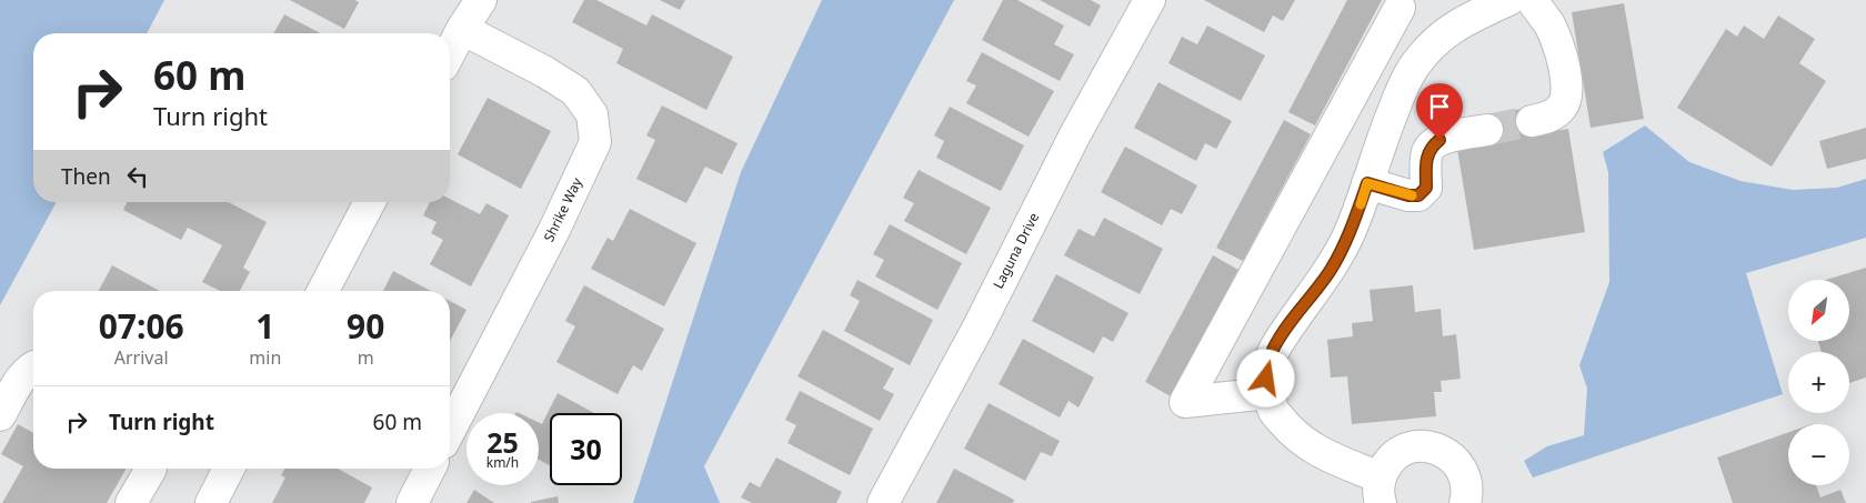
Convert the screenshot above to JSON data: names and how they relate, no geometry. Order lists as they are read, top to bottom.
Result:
{
  "streets": {
    "street": ["Shrike Way", "Laguna Drive"]
  },
  "north": "bottom left",
  "page": {
    "turn": ["60 m", "Turn right"],
    "then": "Then",
    "map_buttons": ["+", "−"],
    "eta": [
      "07:06",
      "Arrival",
      "1",
      "min",
      "90",
      "m"
    ],
    "list": [
      {
        "name": "Turn right",
        "value": "60 m"
      }
    ],
    "speed": "25 km/h",
    "limit": "30"
  }
}
